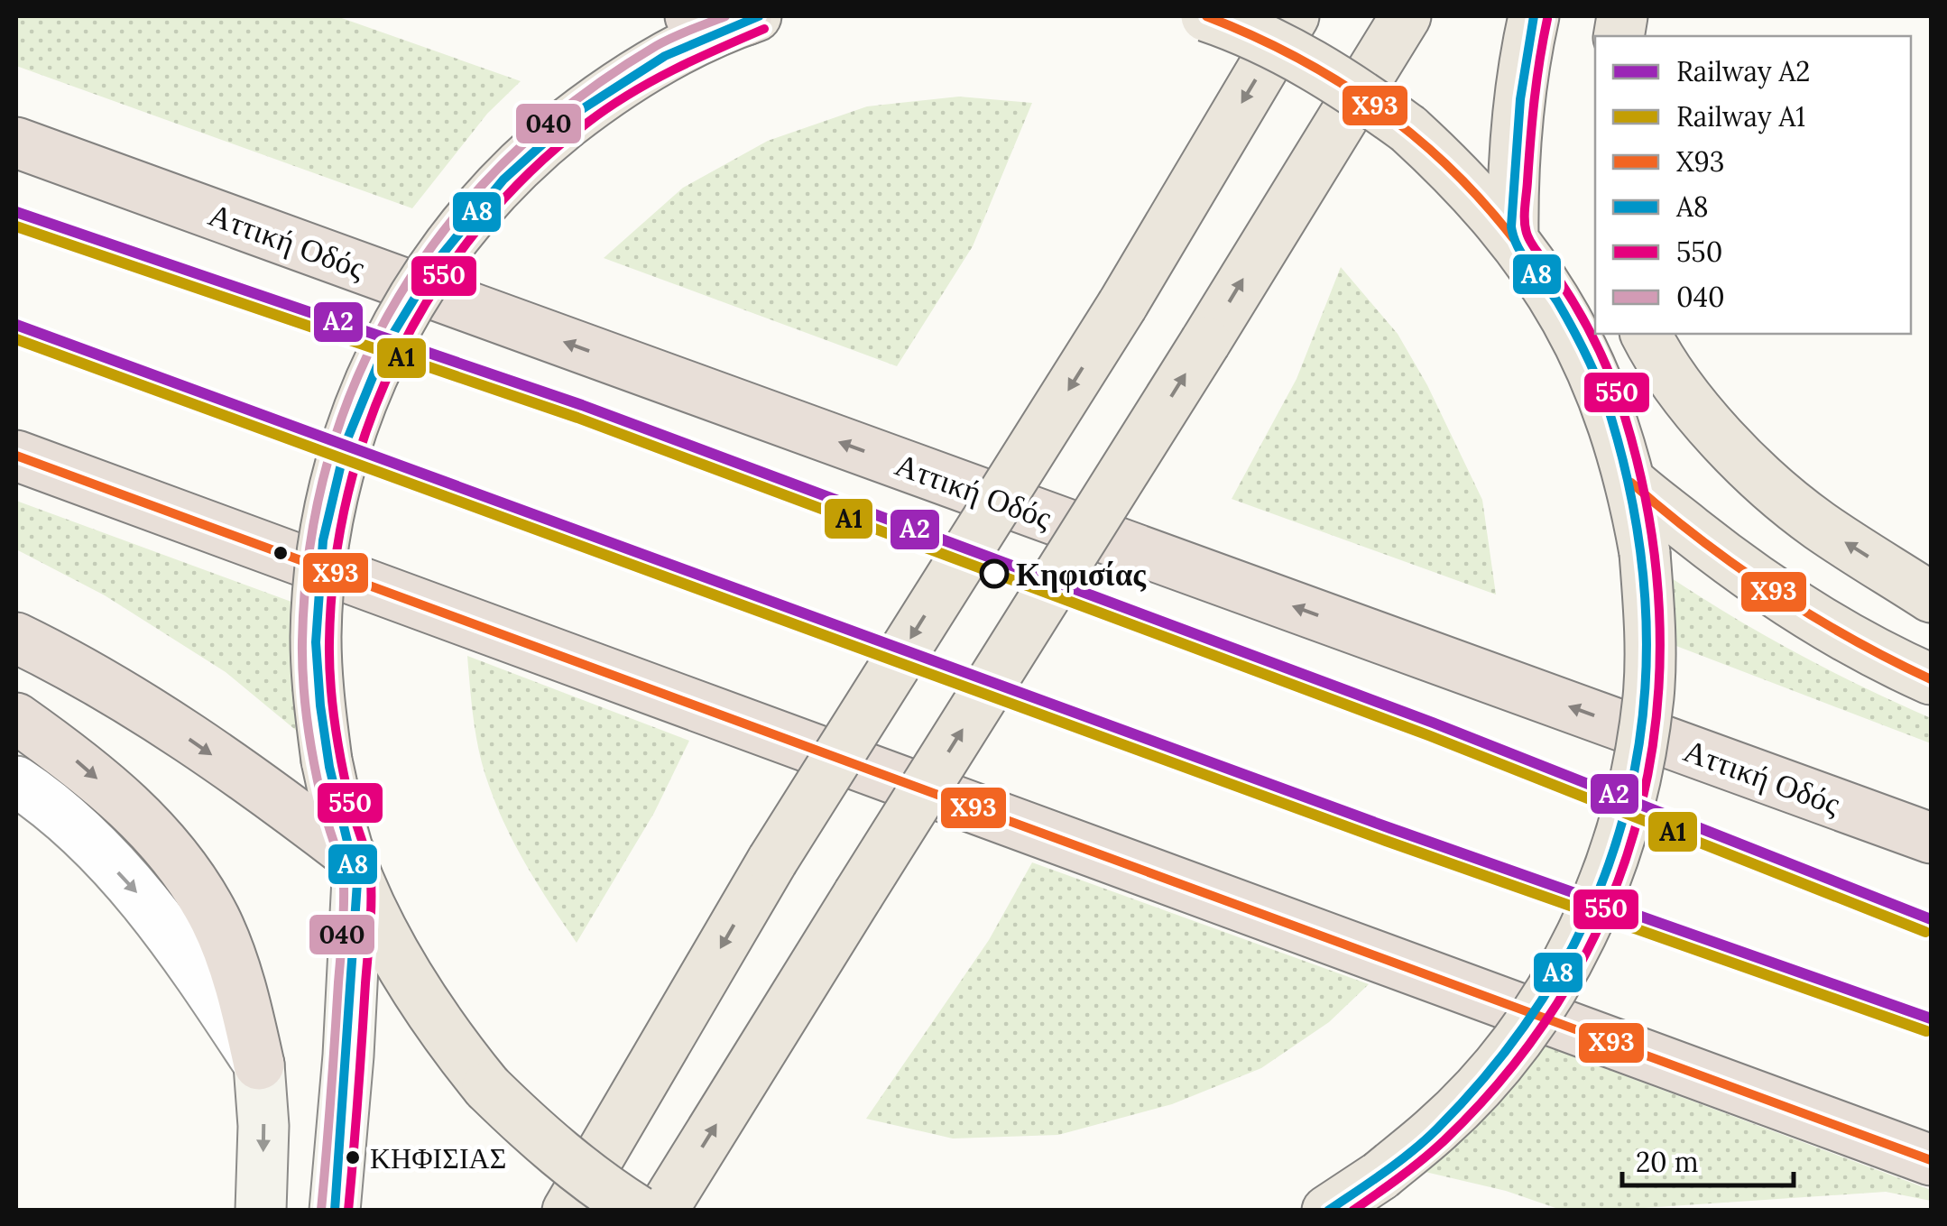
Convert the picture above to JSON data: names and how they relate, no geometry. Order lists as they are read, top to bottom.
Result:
{
  "streets": {
    "highway": ["Αττική Οδός"]
  },
  "places": ["Κηφισίας", "ΚΗΦΙΣΙΑΣ"],
  "lines": [
    "transit line X93",
    "transit line A8",
    "transit line 040",
    "transit line 550",
    "rail line A2",
    "rail line A1"
  ],
  "legend": [
    "Railway A2",
    "Railway A1",
    "X93",
    "A8",
    "550",
    "040"
  ],
  "scale_bar": "20 m"
}
